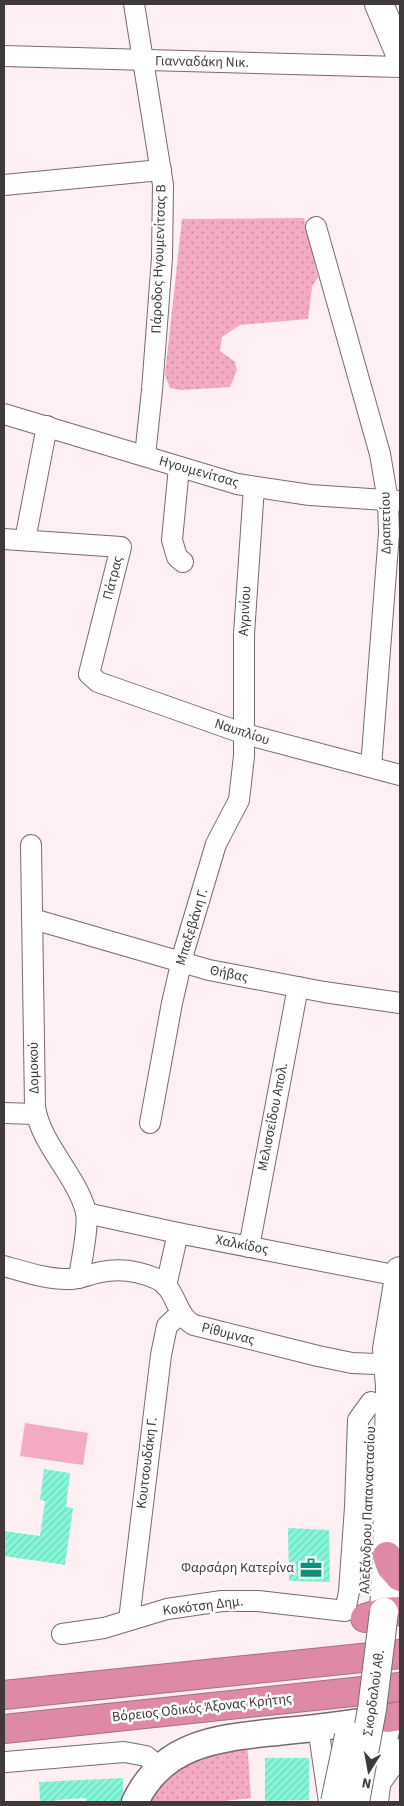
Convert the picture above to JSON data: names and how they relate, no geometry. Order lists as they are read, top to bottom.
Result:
{
  "streets": {
    "highway": ["Βόρειος Οδικός Άξονας Κρήτης"],
    "main road": ["Αλεξάνδρου Παπαναστασίου", "Σκορδαλού Αθ."],
    "street": [
      "Γιανναδάκη Νικ.",
      "Πάροδος Ηγουμενίτσας Β",
      "Ηγουμενίτσας",
      "Δραπετίου",
      "Πάτρας",
      "Αγρινίου",
      "Ναυπλίου",
      "Μπαξεβάνη Γ.",
      "Θήβας",
      "Δομοκού",
      "Μελισσείδου Απολ.",
      "Χαλκίδος",
      "Ρίθυμνας",
      "Κουτσουδάκη Γ.",
      "Κοκότση Δημ."
    ]
  },
  "crossings": [
    ["Γιανναδάκη Νικ.", "Πάροδος Ηγουμενίτσας Β"],
    ["Πάροδος Ηγουμενίτσας Β", "Ηγουμενίτσας"],
    ["Ηγουμενίτσας", "Δραπετίου"],
    ["Ηγουμενίτσας", "Αγρινίου"],
    ["Δραπετίου", "Ναυπλίου"],
    ["Πάτρας", "Ναυπλίου"],
    ["Αγρινίου", "Ναυπλίου"],
    ["Αγρινίου", "Μπαξεβάνη Γ."],
    ["Ναυπλίου", "Μπαξεβάνη Γ."],
    ["Μπαξεβάνη Γ.", "Θήβας"],
    ["Θήβας", "Δομοκού"],
    ["Θήβας", "Μελισσείδου Απολ."],
    ["Δομοκού", "Χαλκίδος"],
    ["Μελισσείδου Απολ.", "Χαλκίδος"],
    ["Χαλκίδος", "Αλεξάνδρου Παπαναστασίου"],
    ["Ρίθυμνας", "Κουτσουδάκη Γ."],
    ["Ρίθυμνας", "Αλεξάνδρου Παπαναστασίου"],
    ["Κουτσουδάκη Γ.", "Κοκότση Δημ."],
    ["Αλεξάνδρου Παπαναστασίου", "Κοκότση Δημ."],
    ["Αλεξάνδρου Παπαναστασίου", "Σκορδαλού Αθ."],
    ["Κοκότση Δημ.", "Σκορδαλού Αθ."]
  ],
  "places": {
    "office": ["Φαρσάρη Κατερίνα"]
  },
  "north": "bottom"
}
